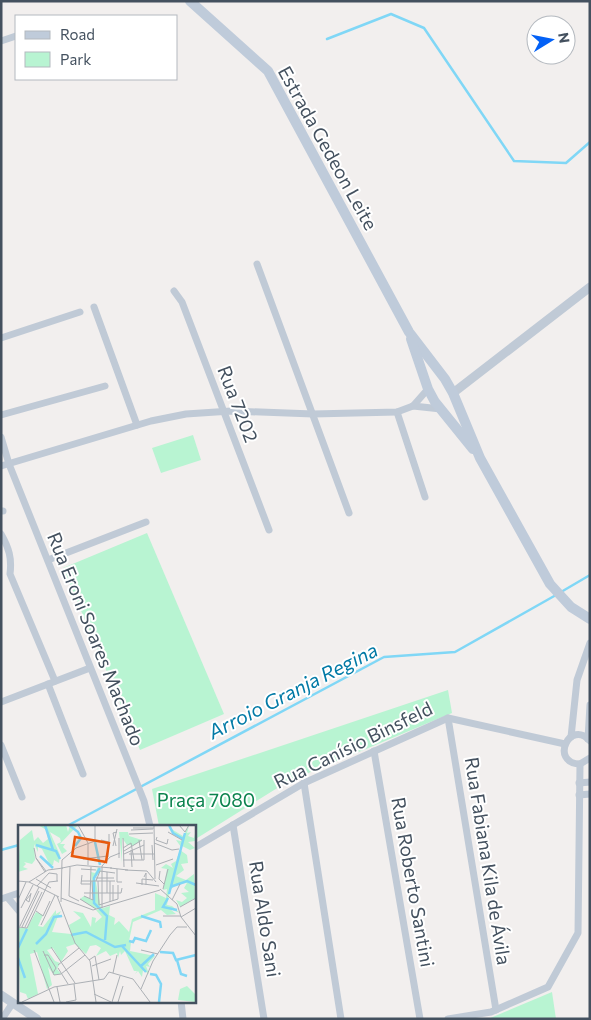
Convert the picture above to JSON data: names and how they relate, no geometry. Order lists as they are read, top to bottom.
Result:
{
  "streets": {
    "main road": ["Estrada Gedeon Leite"],
    "street": [
      "Rua 7202",
      "Rua Eroni Soares Machado",
      "Rua Canísio Binsfeld",
      "Rua Fabiana Kila de Ávila",
      "Rua Roberto Santini",
      "Rua Aldo Sani"
    ]
  },
  "crossings": [
    ["Rua Canísio Binsfeld", "Rua Fabiana Kila de Ávila"],
    ["Rua Canísio Binsfeld", "Rua Roberto Santini"],
    ["Rua Canísio Binsfeld", "Rua Aldo Sani"]
  ],
  "water": ["Arroio Granja Regina"],
  "parks": ["Praça 7080"],
  "legend": ["Road", "Park"],
  "north": "right"
}
